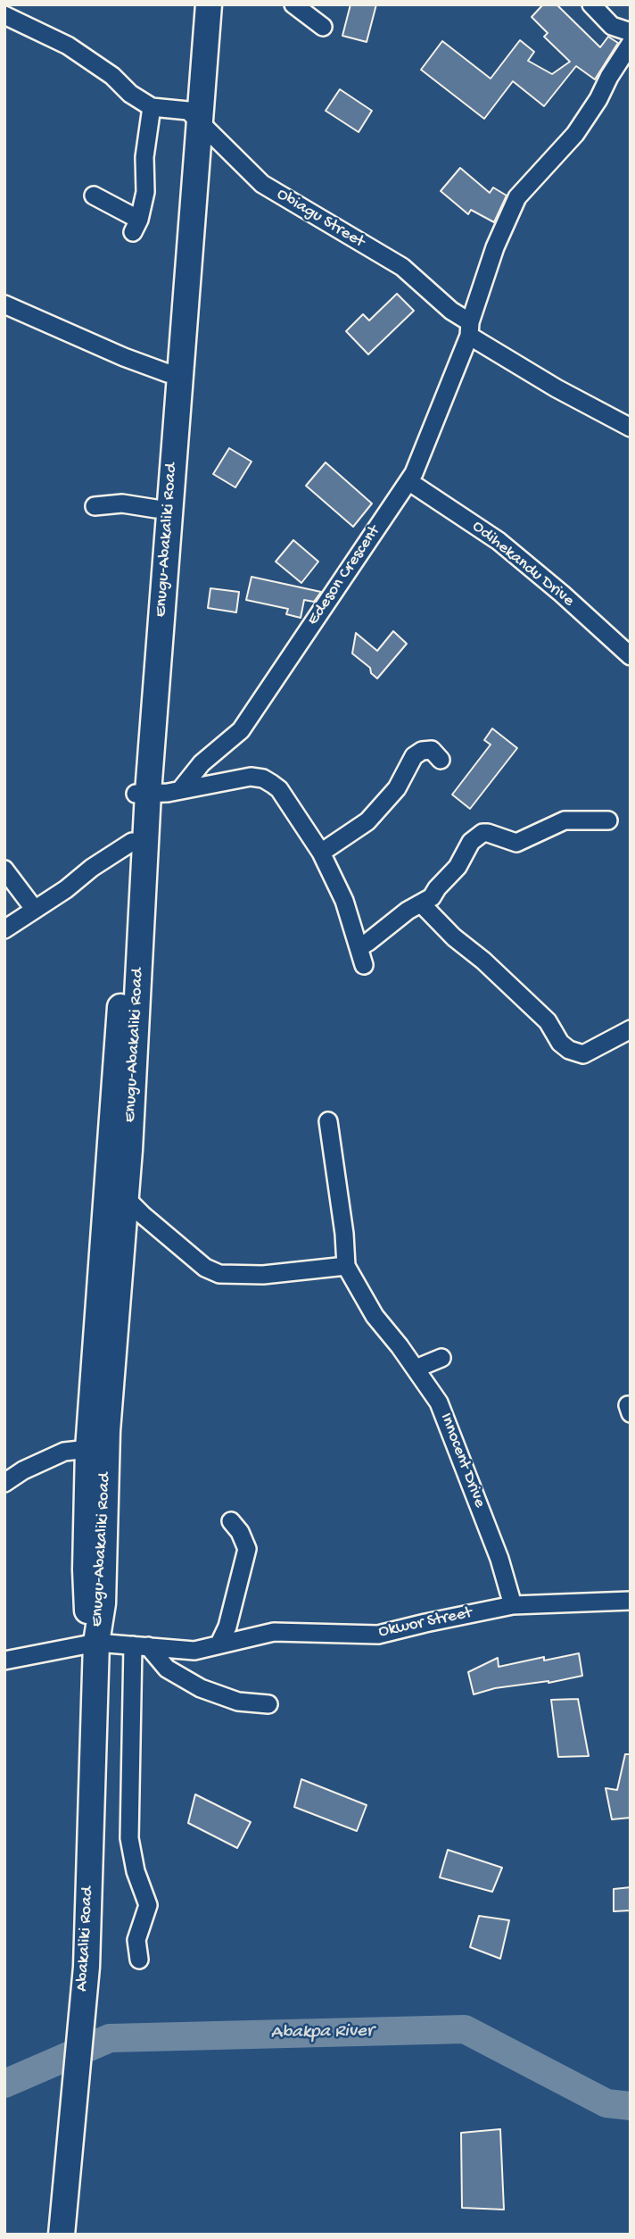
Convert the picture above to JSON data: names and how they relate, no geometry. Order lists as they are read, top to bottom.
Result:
{
  "streets": {
    "highway": ["Enugu-Abakaliki Road", "Abakaliki Road"],
    "street": [
      "Obiagu Street",
      "Odihekandu Drive",
      "Edeson Crescent",
      "Innocent Drive",
      "Okwor Street"
    ]
  },
  "crossings": [
    ["Obiagu Street", "Enugu-Abakaliki Road"],
    ["Obiagu Street", "Edeson Crescent"],
    ["Enugu-Abakaliki Road", "Okwor Street"],
    ["Enugu-Abakaliki Road", "Abakaliki Road"],
    ["Odihekandu Drive", "Edeson Crescent"],
    ["Innocent Drive", "Okwor Street"],
    ["Okwor Street", "Abakaliki Road"]
  ],
  "water": ["Abakpa River"]
}
